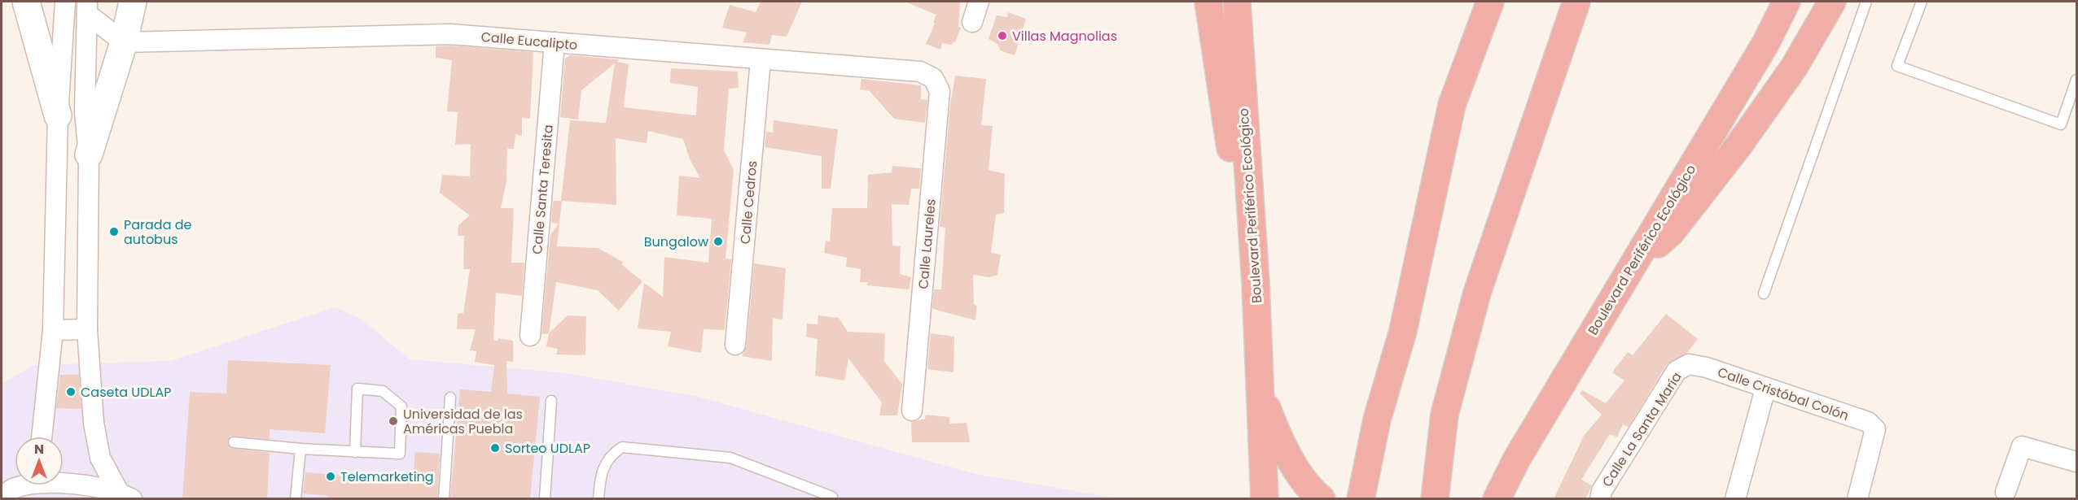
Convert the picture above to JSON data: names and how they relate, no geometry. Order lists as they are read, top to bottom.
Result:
{
  "streets": {
    "highway": ["Boulevard Periférico Ecológico"],
    "street": [
      "Calle Eucalipto",
      "Calle Santa Teresita",
      "Calle Cedros",
      "Calle Laureles",
      "Calle Cristóbal Colón",
      "Calle La Santa María"
    ]
  },
  "crossings": [
    ["Calle Eucalipto", "Calle Santa Teresita"],
    ["Calle Eucalipto", "Calle Cedros"],
    ["Calle Eucalipto", "Calle Laureles"],
    ["Calle Cristóbal Colón", "Calle La Santa María"]
  ],
  "places": [
    "Villas Magnolias",
    "Parada de autobus",
    "Bungalow",
    "Caseta UDLAP",
    "Universidad de las Américas Puebla",
    "Sorteo UDLAP",
    "Telemarketing"
  ],
  "north": "top"
}
